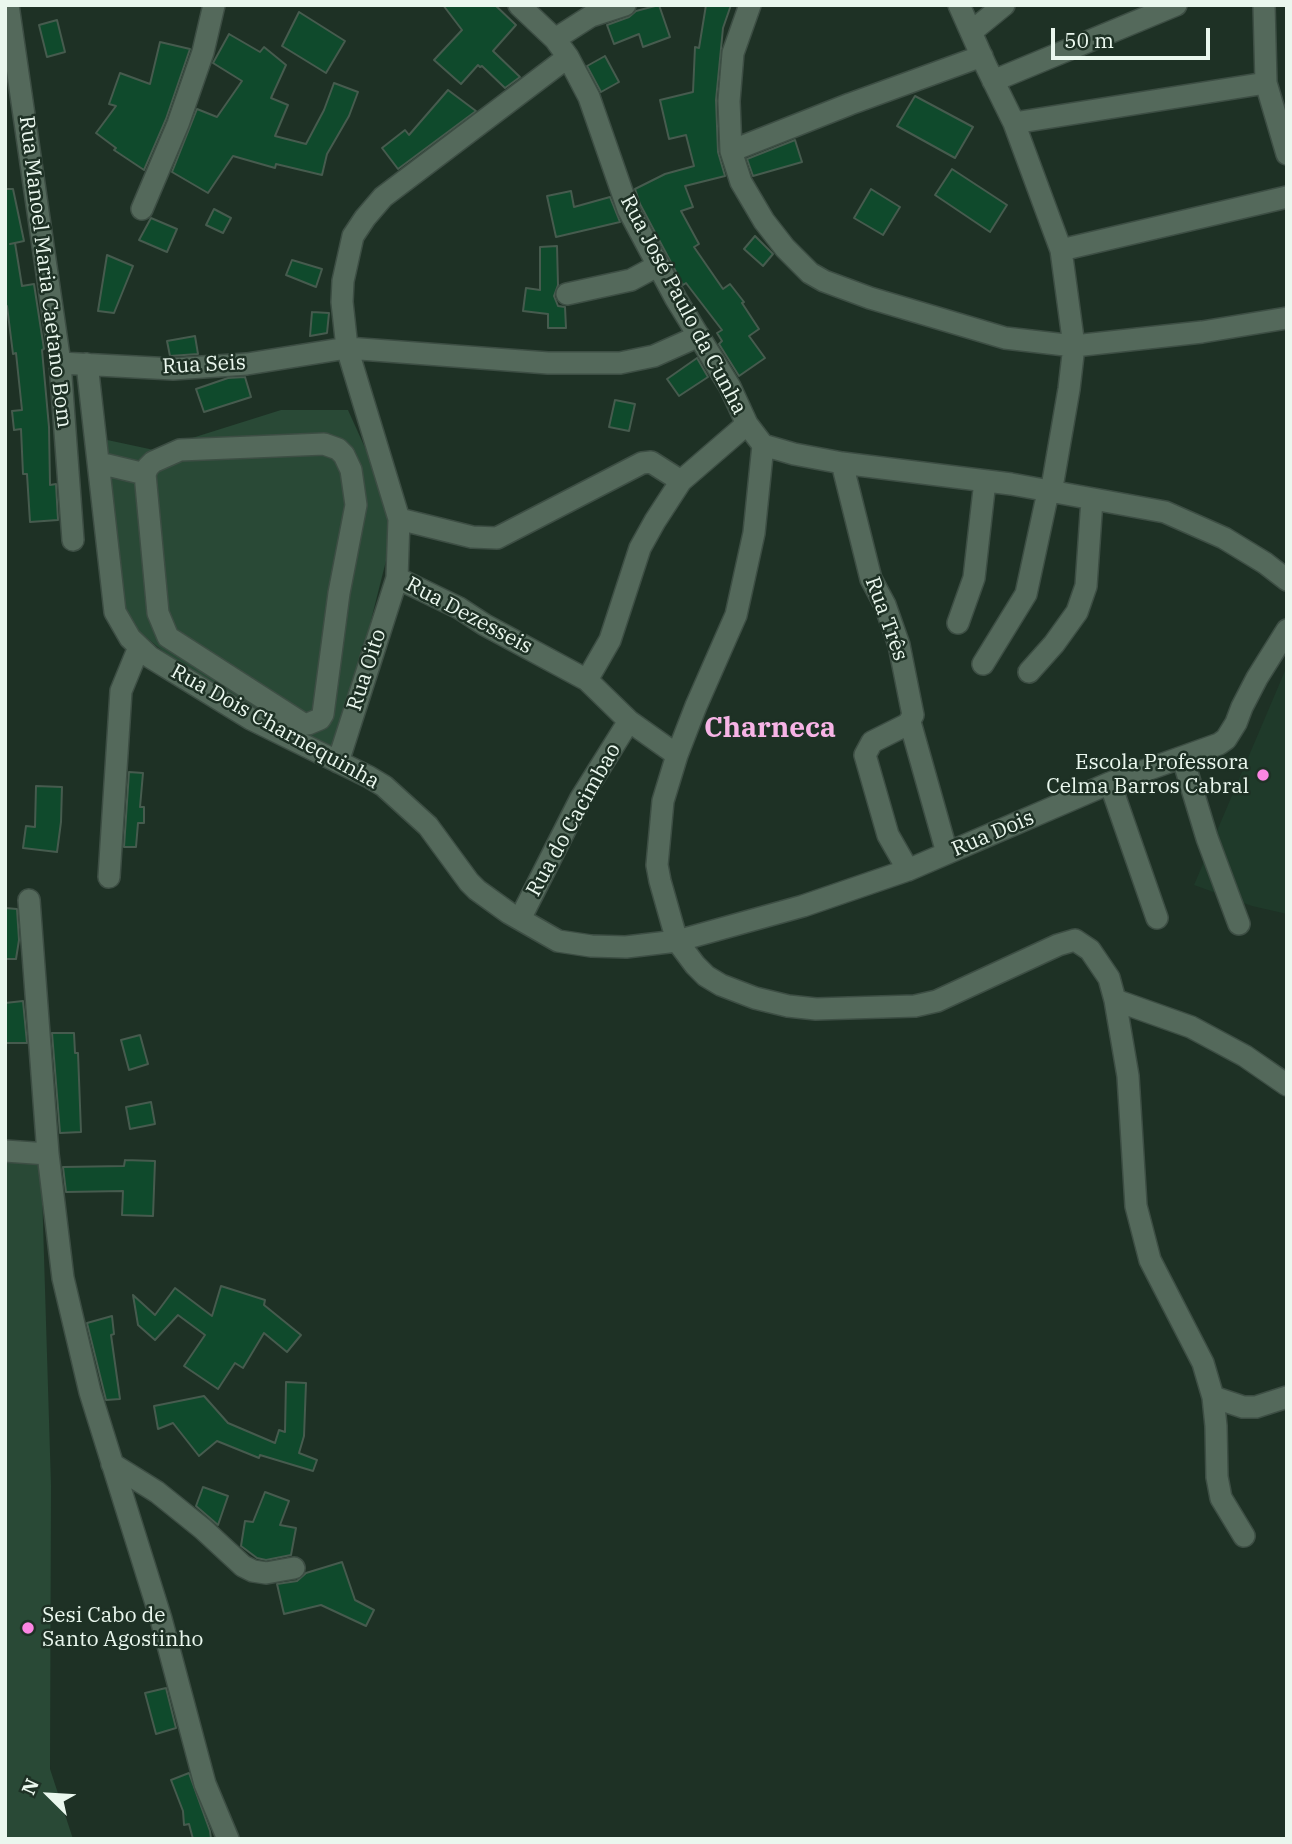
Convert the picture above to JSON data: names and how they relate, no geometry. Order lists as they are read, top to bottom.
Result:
{
  "streets": {
    "street": [
      "Rua Manoel Maria Caetano Bom",
      "Rua José Paulo da Cunha",
      "Rua Seis",
      "Rua Dezesseis",
      "Rua Três",
      "Rua Oito",
      "Rua Dois Charnequinha",
      "Rua do Cacimbao",
      "Rua Dois"
    ]
  },
  "crossings": [
    ["Rua Manoel Maria Caetano Bom", "Rua Seis"],
    ["Rua José Paulo da Cunha", "Rua Seis"],
    ["Rua José Paulo da Cunha", "Rua Dezesseis"],
    ["Rua Seis", "Rua Dezesseis"],
    ["Rua Seis", "Rua Dois Charnequinha"],
    ["Rua Dezesseis", "Rua Oito"],
    ["Rua Dezesseis", "Rua do Cacimbao"],
    ["Rua Três", "Rua Dois"],
    ["Rua Oito", "Rua Dois Charnequinha"],
    ["Rua Dois Charnequinha", "Rua do Cacimbao"],
    ["Rua Dois Charnequinha", "Rua Dois"]
  ],
  "districts": ["Charneca"],
  "places": ["Escola Professora Celma Barros Cabral", "Sesi Cabo de Santo Agostinho"],
  "scale_bar": "50 m",
  "north": "top left"
}
